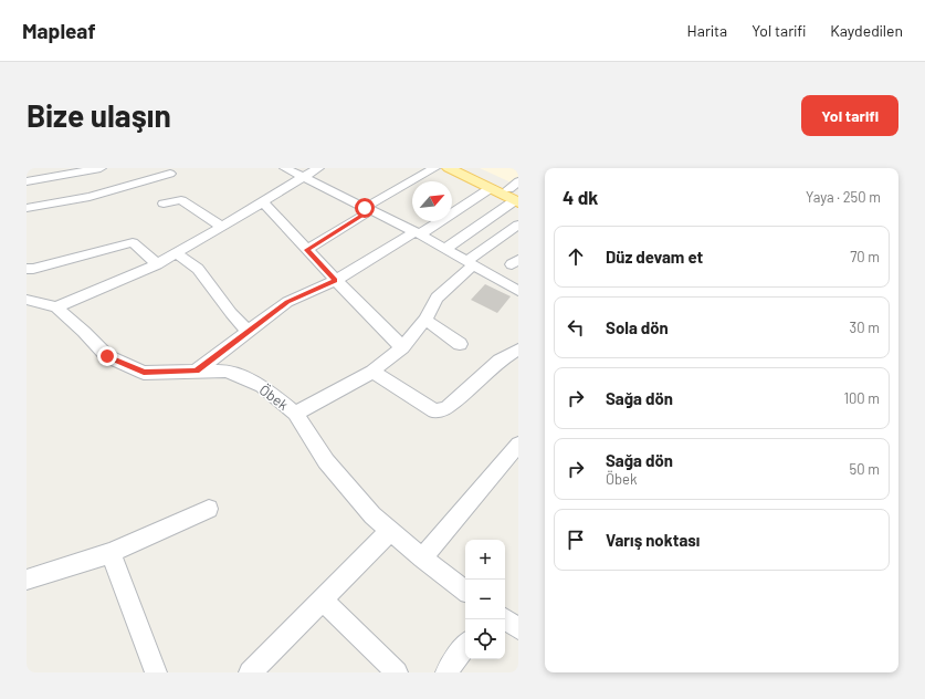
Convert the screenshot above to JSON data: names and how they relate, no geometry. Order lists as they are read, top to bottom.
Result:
{
  "streets": {
    "street": ["Öbek"]
  },
  "north": "top right",
  "page": {
    "header": "Mapleaf",
    "nav": ["Harita", "Yol tarifi", "Kaydedilen"],
    "buttons": "Yol tarifi",
    "title": "Bize ulaşın",
    "heading": ["4 dk", "Yaya · 250 m"],
    "list": [
      ["Düz devam et", "70 m"],
      ["Sola dön", "30 m"],
      ["Sağa dön", "100 m"],
      ["Sağa dön", "Öbek", "50 m"],
      "Varış noktası"
    ],
    "map_buttons": ["+", "−"]
  }
}
